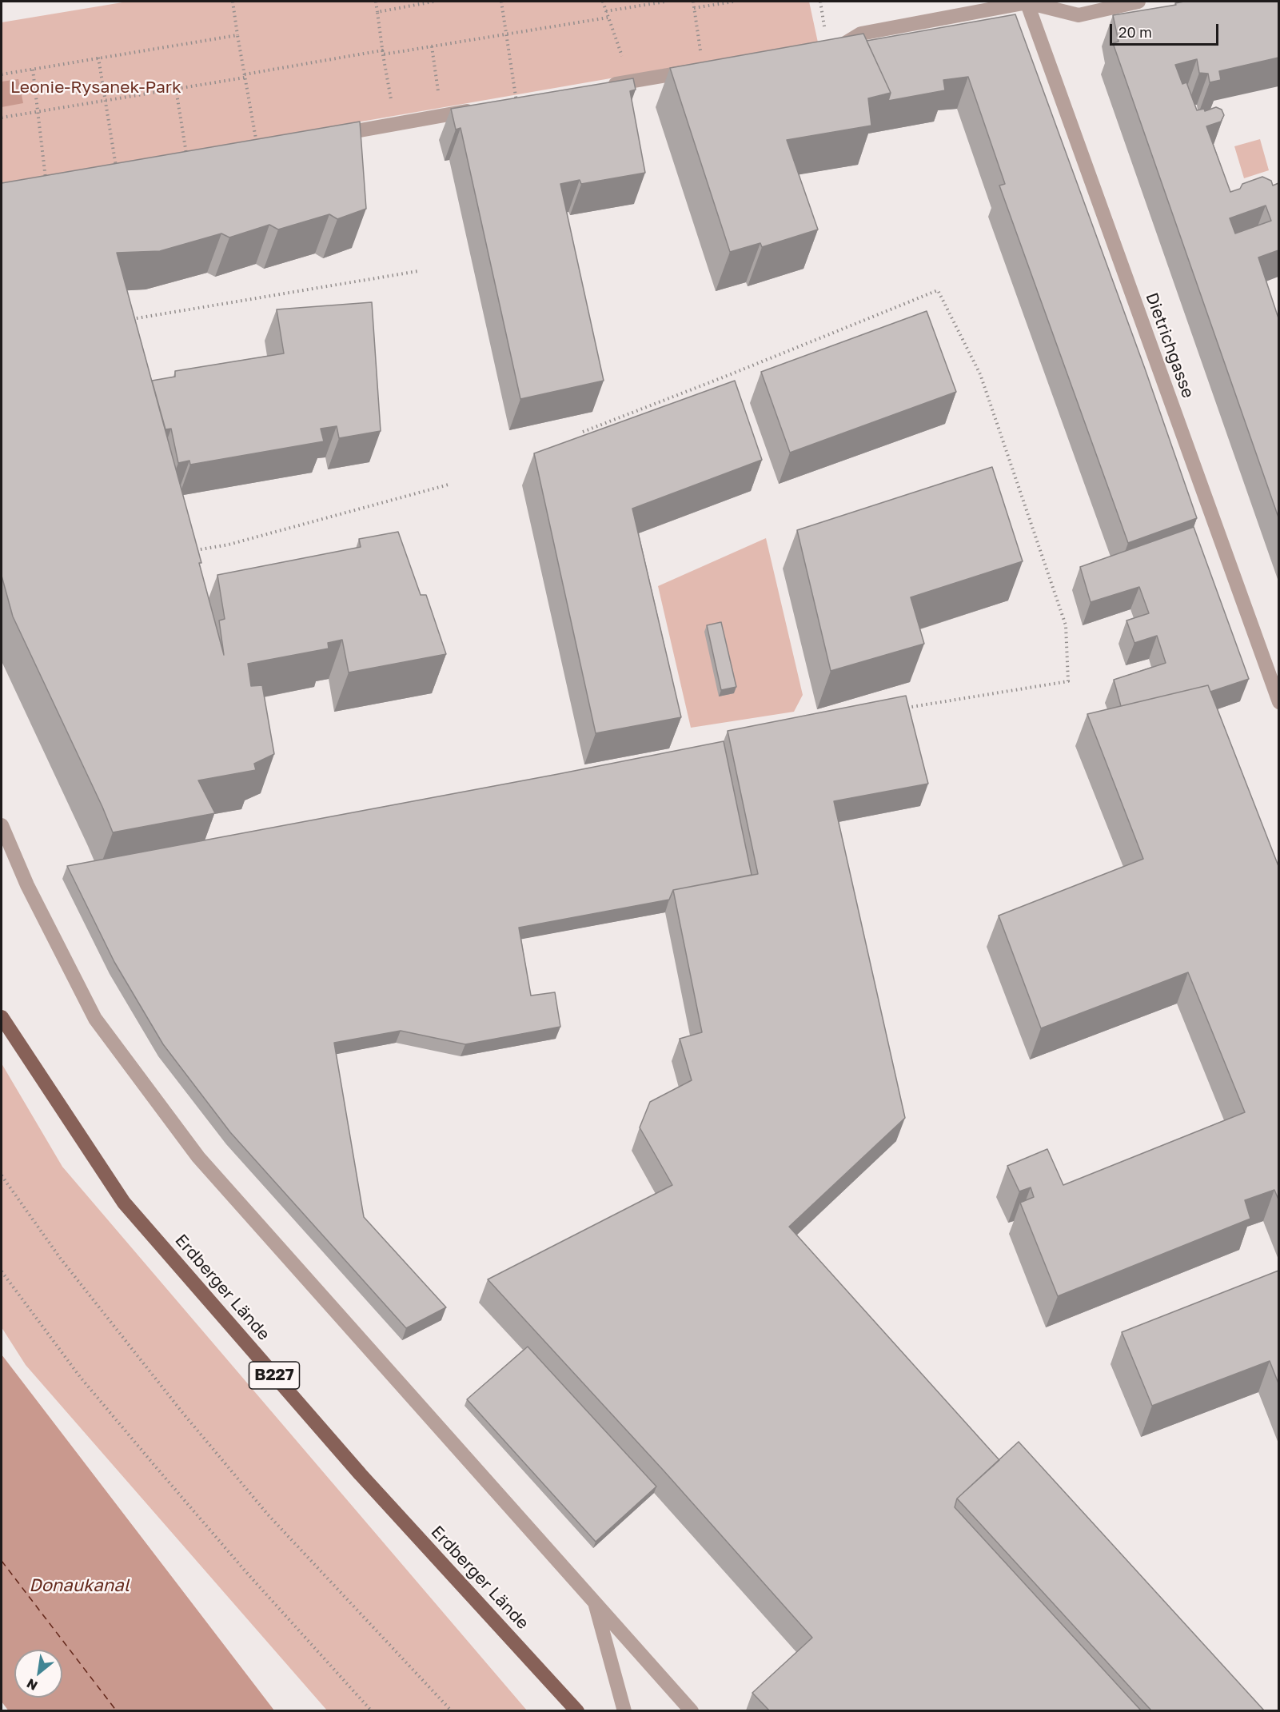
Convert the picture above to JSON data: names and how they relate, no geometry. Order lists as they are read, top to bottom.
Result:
{
  "streets": {
    "main road": ["Erdberger Lände", "B227"],
    "street": ["Dietrichgasse"]
  },
  "water": ["Donaukanal"],
  "parks": ["Leonie-Rysanek-Park"],
  "scale_bar": "20 m",
  "north": "bottom left"
}
